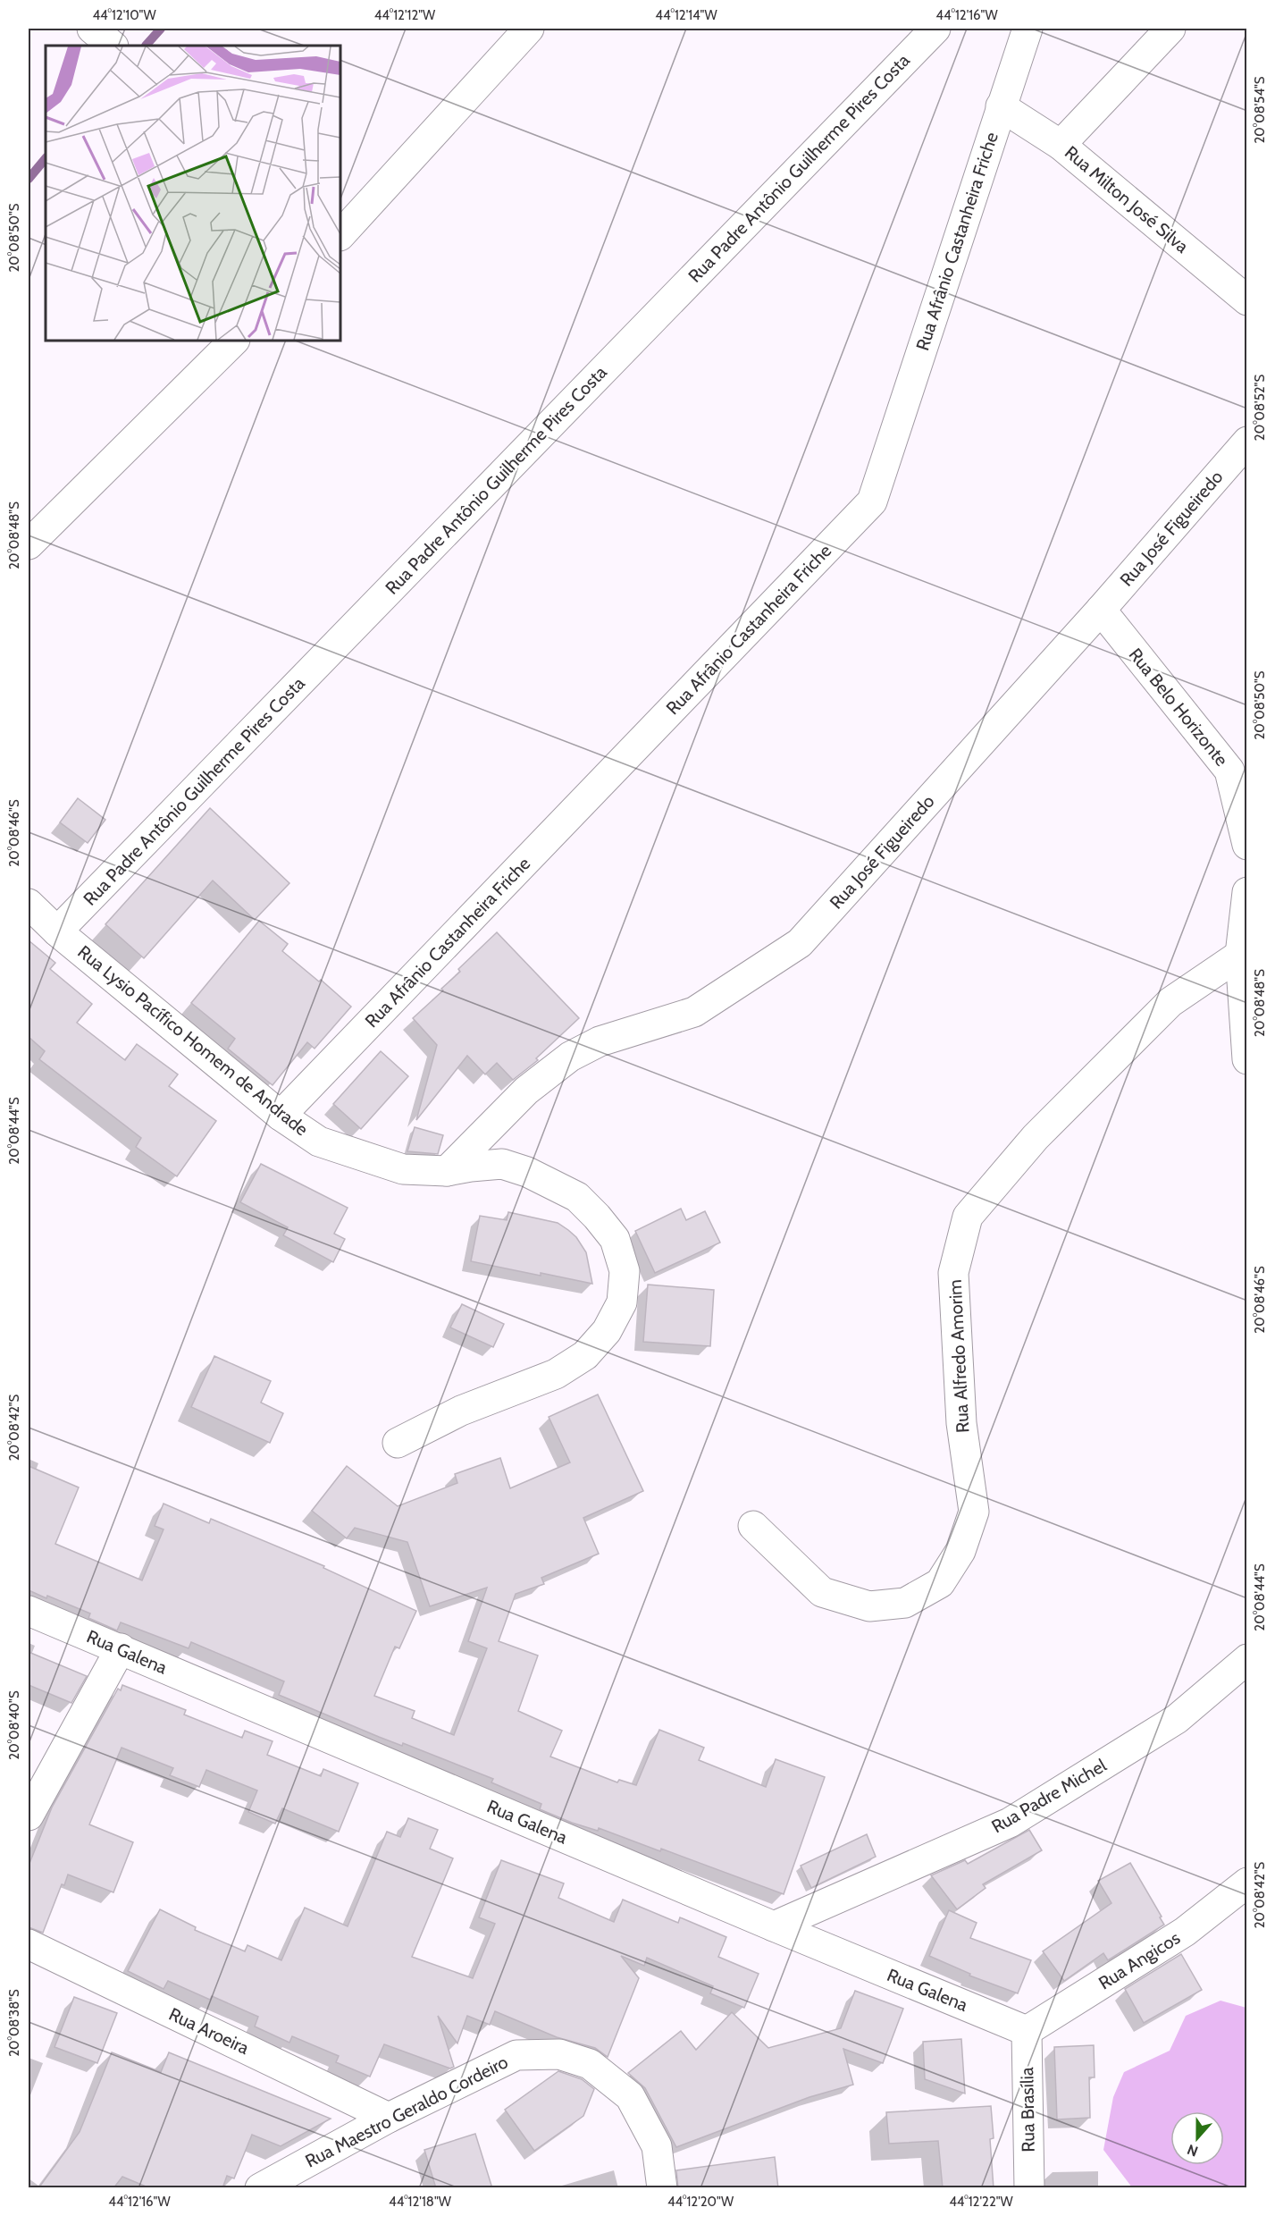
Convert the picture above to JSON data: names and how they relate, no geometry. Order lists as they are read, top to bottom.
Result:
{
  "streets": {
    "street": [
      "Rua Padre Antônio Guilherme Pires Costa",
      "Rua Milton José Silva",
      "Rua Afrânio Castanheira Friche",
      "Rua José Figueiredo",
      "Rua Belo Horizonte",
      "Rua Lysio Pacífico Homem de Andrade",
      "Rua Alfredo Amorim",
      "Rua Galena",
      "Rua Padre Michel",
      "Rua Angicos",
      "Rua Aroeira",
      "Rua Brasília",
      "Rua Maestro Geraldo Cordeiro"
    ]
  },
  "crossings": [
    ["Rua Padre Antônio Guilherme Pires Costa", "Rua Lysio Pacífico Homem de Andrade"],
    ["Rua Milton José Silva", "Rua Afrânio Castanheira Friche"],
    ["Rua Afrânio Castanheira Friche", "Rua Lysio Pacífico Homem de Andrade"],
    ["Rua José Figueiredo", "Rua Belo Horizonte"],
    ["Rua José Figueiredo", "Rua Lysio Pacífico Homem de Andrade"],
    ["Rua Galena", "Rua Padre Michel"],
    ["Rua Galena", "Rua Angicos"],
    ["Rua Galena", "Rua Brasília"],
    ["Rua Angicos", "Rua Brasília"],
    ["Rua Aroeira", "Rua Maestro Geraldo Cordeiro"]
  ],
  "north": "bottom",
  "coordinates": [
    "44°12'10\"W",
    "44°12'12\"W",
    "44°12'14\"W",
    "44°12'16\"W",
    "20°08'54\"S",
    "20°08'50\"S",
    "20°08'52\"S",
    "20°08'48\"S",
    "20°08'46\"S",
    "20°08'44\"S",
    "20°08'42\"S",
    "20°08'40\"S",
    "20°08'38\"S",
    "44°12'18\"W",
    "44°12'20\"W",
    "44°12'22\"W"
  ]
}
